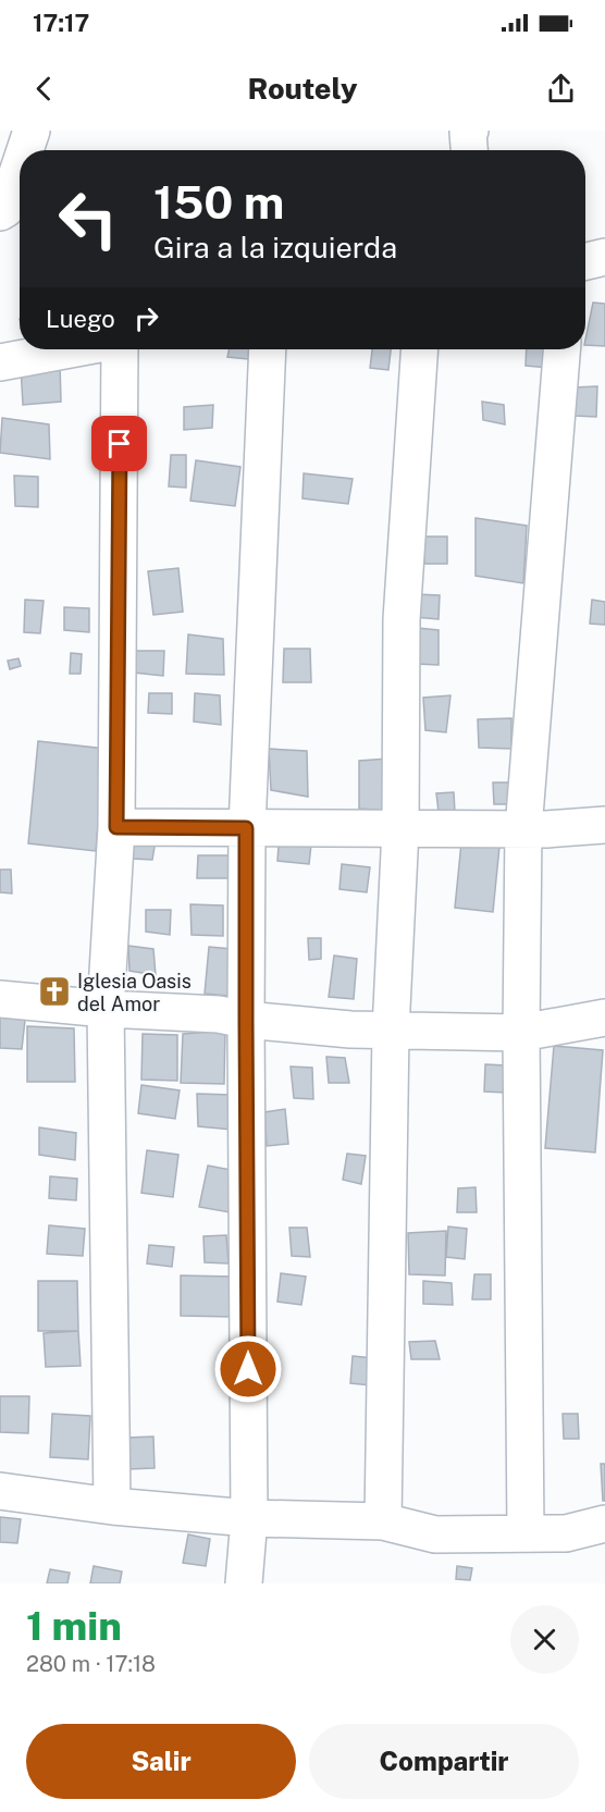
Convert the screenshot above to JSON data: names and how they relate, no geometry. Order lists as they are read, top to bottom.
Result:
{
  "places": {
    "church": ["Iglesia Oasis del Amor"]
  },
  "page": {
    "status": "17:17",
    "header": "Routely",
    "turn": ["150 m", "Gira a la izquierda"],
    "then": "Luego",
    "heading": ["1 min", "280 m · 17:18"],
    "buttons": ["Salir", "Compartir"]
  }
}
